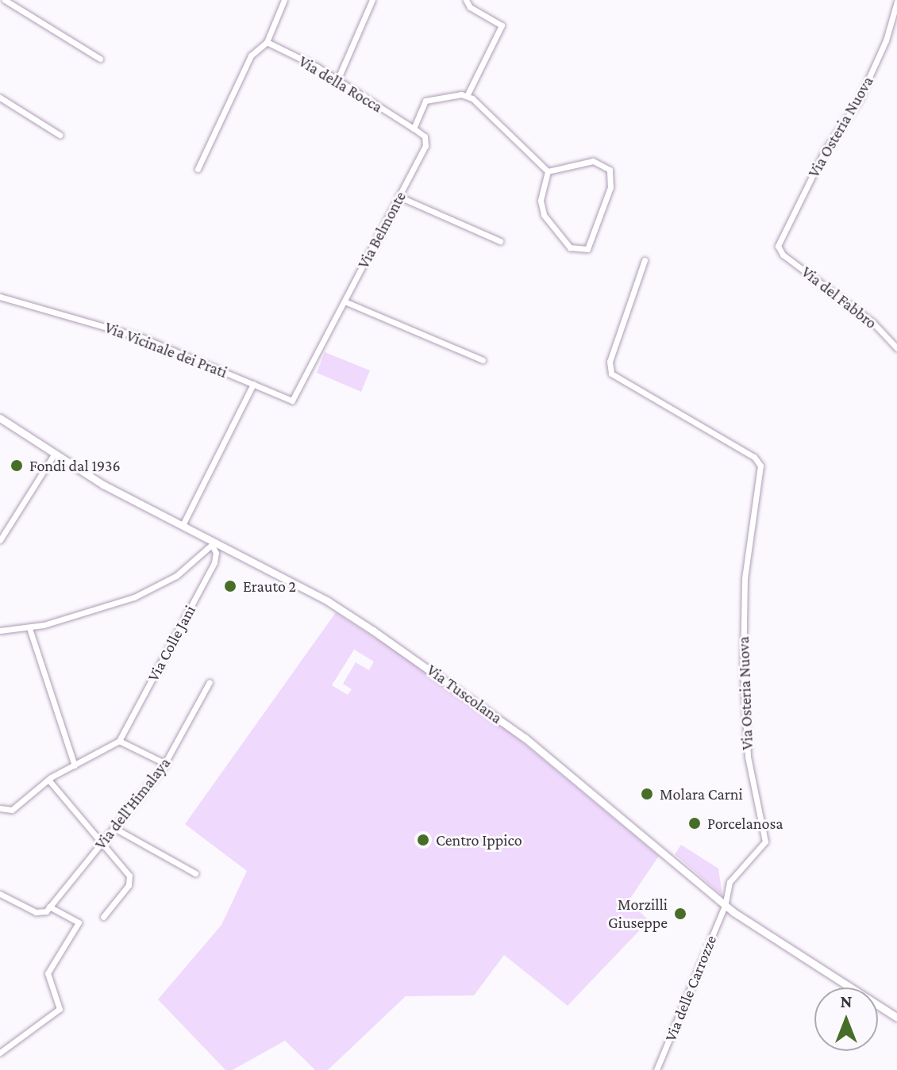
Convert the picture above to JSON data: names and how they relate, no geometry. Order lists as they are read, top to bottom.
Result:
{
  "streets": {
    "main road": ["Via Tuscolana"],
    "street": [
      "Via della Rocca",
      "Via Osteria Nuova",
      "Via Belmonte",
      "Via del Fabbro",
      "Via Vicinale dei Prati",
      "Via Colle Jani",
      "Via dell'Himalaya",
      "Via delle Carrozze"
    ]
  },
  "crossings": [
    ["Via della Rocca", "Via Belmonte"],
    ["Via Osteria Nuova", "Via del Fabbro"],
    ["Via Osteria Nuova", "Via Tuscolana"],
    ["Via Osteria Nuova", "Via delle Carrozze"],
    ["Via Belmonte", "Via Vicinale dei Prati"],
    ["Via Colle Jani", "Via Tuscolana"],
    ["Via Tuscolana", "Via delle Carrozze"]
  ],
  "places": [
    "Fondi dal 1936",
    "Erauto 2",
    "Molara Carni",
    "Porcelanosa",
    "Centro Ippico",
    "Morzilli Giuseppe"
  ],
  "north": "top"
}
